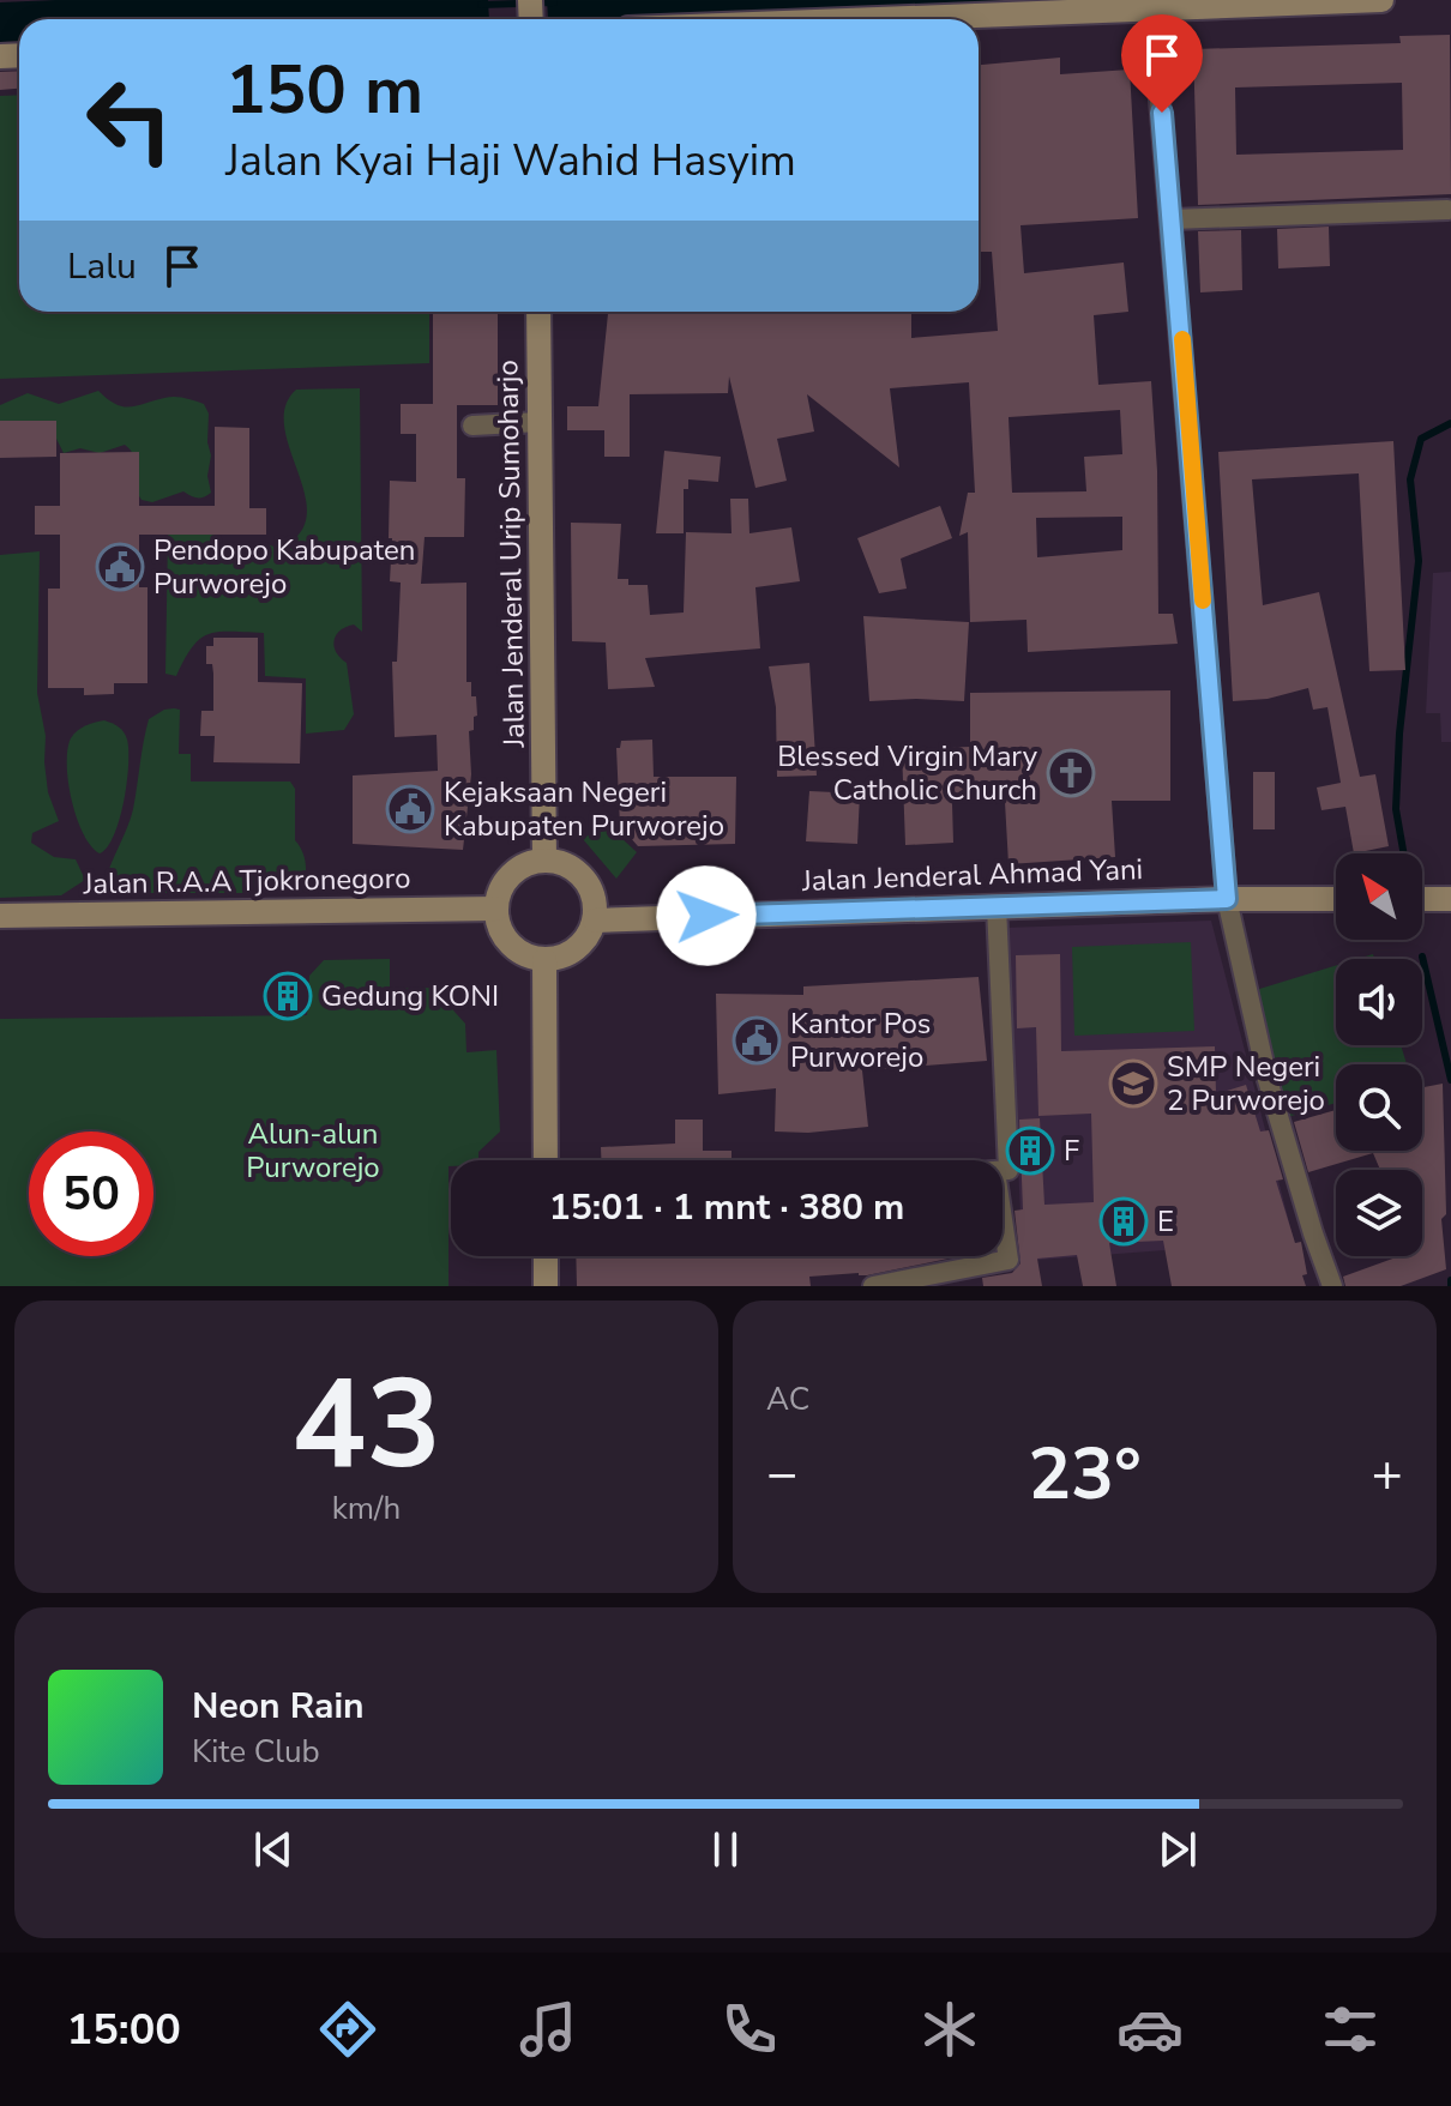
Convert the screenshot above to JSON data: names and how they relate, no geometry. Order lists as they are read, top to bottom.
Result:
{
  "streets": {
    "main road": ["Jalan Jenderal Urip Sumoharjo", "Jalan Jenderal Ahmad Yani", "Jalan R.A.A Tjokronegoro"]
  },
  "crossings": [
    ["Jalan Jenderal Urip Sumoharjo", "Jalan Jenderal Ahmad Yani"],
    ["Jalan Jenderal Urip Sumoharjo", "Jalan R.A.A Tjokronegoro"],
    ["Jalan Jenderal Ahmad Yani", "Jalan R.A.A Tjokronegoro"]
  ],
  "parks": ["Alun-alun Purworejo"],
  "places": {
    "public building": ["Pendopo Kabupaten Purworejo", "Kejaksaan Negeri Kabupaten Purworejo", "Kantor Pos Purworejo"],
    "church": ["Blessed Virgin Mary Catholic Church"],
    "building": ["Gedung KONI", "F", "E"],
    "school or university": ["SMP Negeri 2 Purworejo"]
  },
  "north": "top left",
  "page": {
    "turn": ["150 m", "Jalan Kyai Haji Wahid Hasyim"],
    "then": "Lalu",
    "limit": "50",
    "trip": "15:01 · 1 mnt · 380 m",
    "tile": [
      ["43", "km/h"],
      "AC"
    ],
    "heat": ["−", "23°", "+"],
    "song": ["Neon Rain", "Kite Club"],
    "tabs": "15:00"
  }
}
